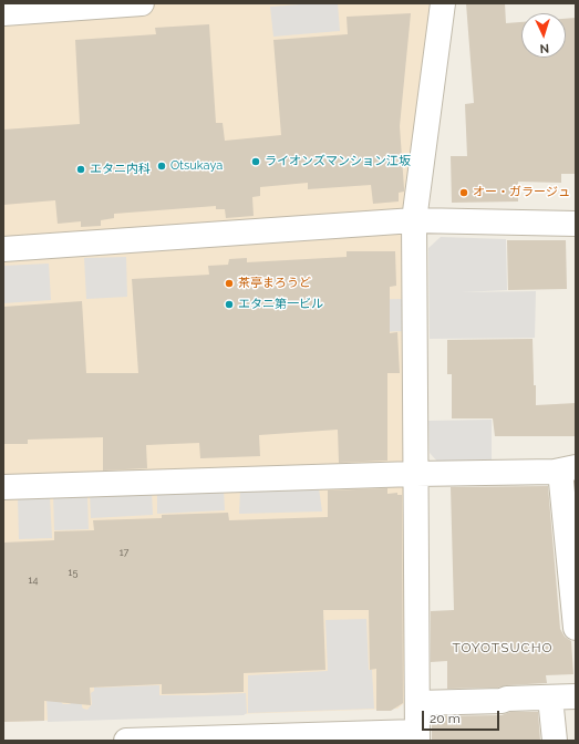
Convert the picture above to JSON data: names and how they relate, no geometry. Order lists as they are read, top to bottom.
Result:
{
  "districts": ["TOYOTSUCHO"],
  "places": [
    "ライオンズマンション江坂",
    "Otsukaya",
    "エタニ内科",
    "オー・ガラージュ",
    "茶亭まろうど",
    "エタニ第一ビル"
  ],
  "house_numbers": ["17", "15", "14"],
  "scale_bar": "20 m",
  "north": "bottom"
}
